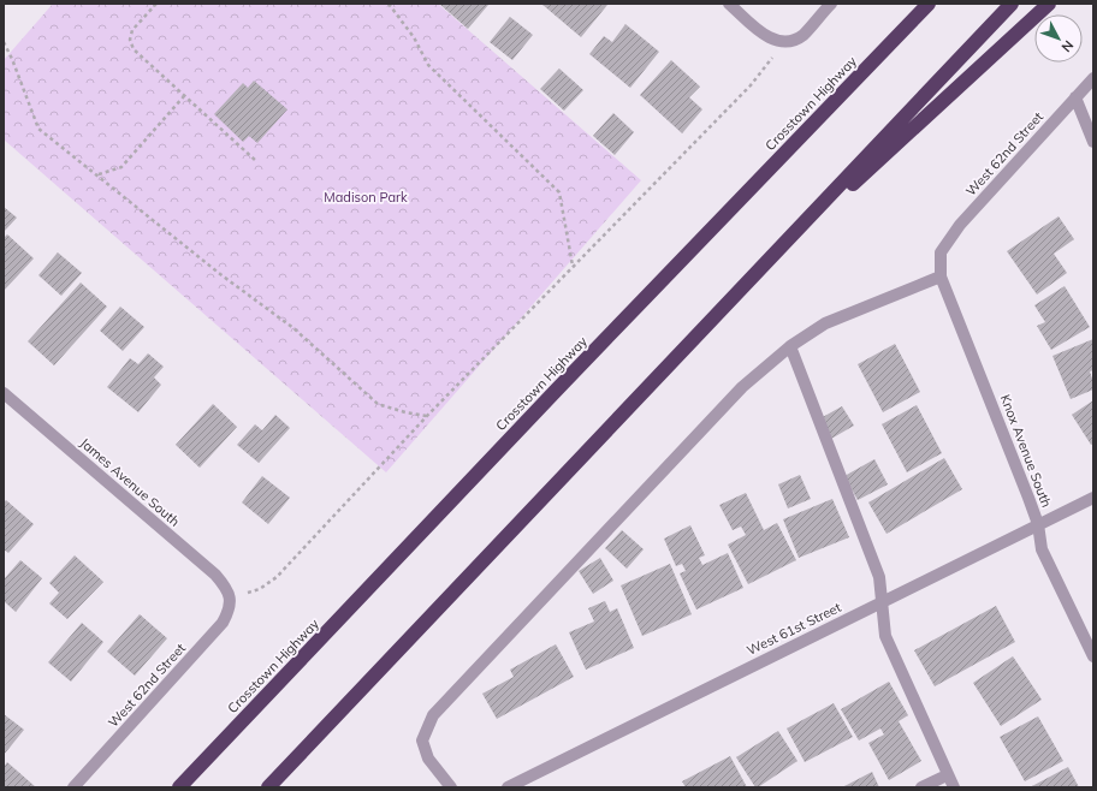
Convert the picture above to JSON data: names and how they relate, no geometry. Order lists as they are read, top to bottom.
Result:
{
  "streets": {
    "highway": ["Crosstown Highway"],
    "street": [
      "West 62nd Street",
      "Knox Avenue South",
      "James Avenue South",
      "West 61st Street"
    ]
  },
  "crossings": [
    ["West 62nd Street", "Knox Avenue South"],
    ["West 62nd Street", "James Avenue South"],
    ["Knox Avenue South", "West 61st Street"]
  ],
  "parks": ["Madison Park"],
  "north": "bottom right"
}
